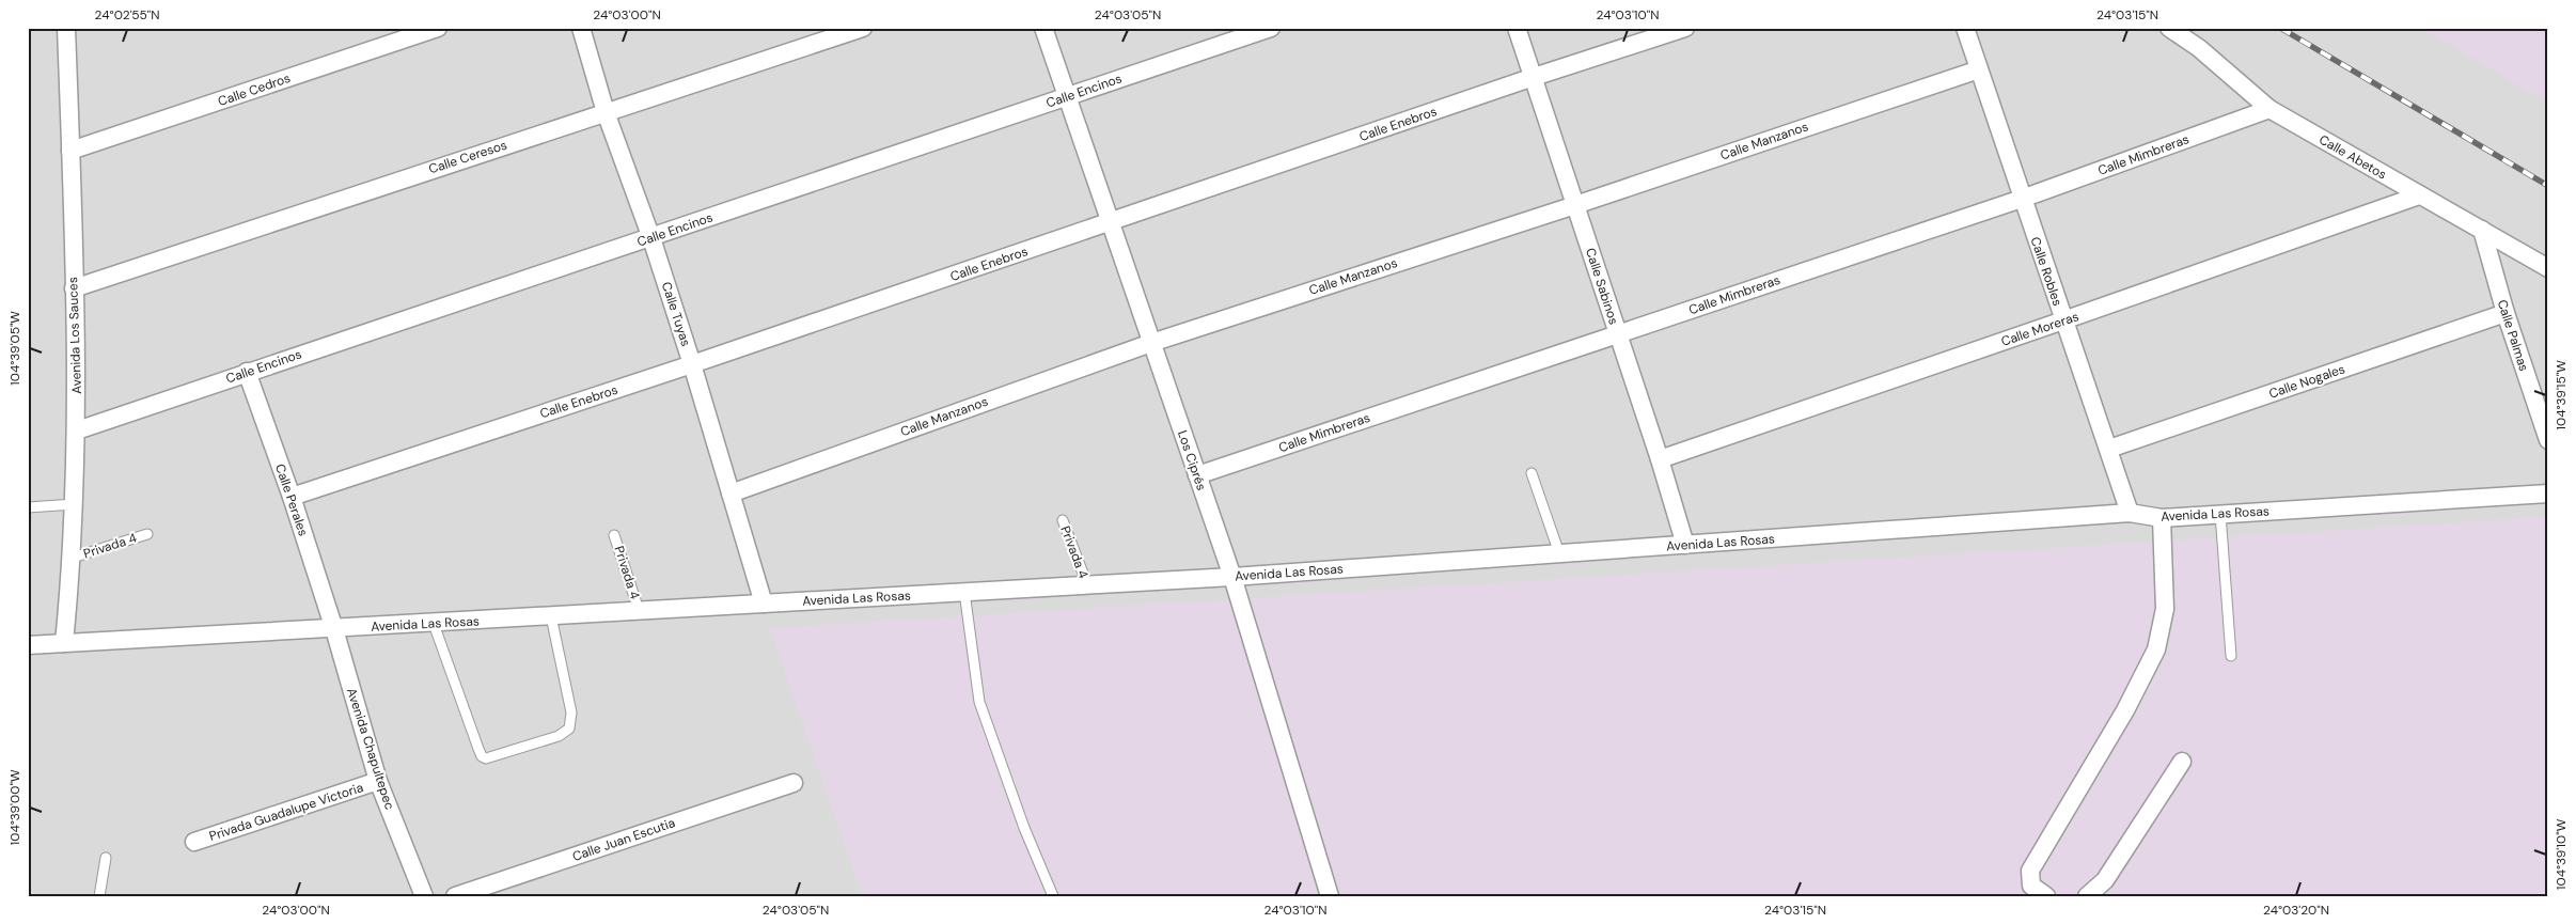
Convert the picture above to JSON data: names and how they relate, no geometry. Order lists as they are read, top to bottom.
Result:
{
  "streets": {
    "street": [
      "Calle Cedros",
      "Calle Encinos",
      "Calle Enebros",
      "Calle Manzanos",
      "Calle Mimbreras",
      "Calle Ceresos",
      "Calle Abetos",
      "Calle Robles",
      "Calle Sabinos",
      "Calle Tuyas",
      "Calle Moreras",
      "Avenida Los Sauces",
      "Calle Palmas",
      "Calle Nogales",
      "Los Ciprés",
      "Calle Perales",
      "Avenida Las Rosas",
      "Avenida Chapultepec",
      "Privada Guadalupe Victoria",
      "Calle Juan Escutia"
    ],
    "lane": ["Privada 4"]
  },
  "crossings": [
    ["Calle Cedros", "Avenida Los Sauces"],
    ["Calle Encinos", "Calle Tuyas"],
    ["Calle Encinos", "Avenida Los Sauces"],
    ["Calle Encinos", "Los Ciprés"],
    ["Calle Encinos", "Calle Perales"],
    ["Calle Enebros", "Calle Sabinos"],
    ["Calle Enebros", "Calle Tuyas"],
    ["Calle Enebros", "Los Ciprés"],
    ["Calle Enebros", "Calle Perales"],
    ["Calle Manzanos", "Calle Robles"],
    ["Calle Manzanos", "Calle Sabinos"],
    ["Calle Manzanos", "Calle Tuyas"],
    ["Calle Manzanos", "Los Ciprés"],
    ["Calle Mimbreras", "Calle Abetos"],
    ["Calle Mimbreras", "Calle Robles"],
    ["Calle Mimbreras", "Calle Sabinos"],
    ["Calle Mimbreras", "Los Ciprés"],
    ["Calle Ceresos", "Calle Tuyas"],
    ["Calle Ceresos", "Avenida Los Sauces"],
    ["Calle Abetos", "Calle Moreras"],
    ["Calle Abetos", "Calle Palmas"],
    ["Calle Robles", "Calle Moreras"],
    ["Calle Robles", "Calle Nogales"],
    ["Calle Robles", "Avenida Las Rosas"],
    ["Calle Sabinos", "Calle Moreras"],
    ["Calle Sabinos", "Avenida Las Rosas"],
    ["Calle Tuyas", "Avenida Las Rosas"],
    ["Avenida Los Sauces", "Avenida Las Rosas"],
    ["Avenida Los Sauces", "Privada 4"],
    ["Calle Palmas", "Calle Nogales"],
    ["Los Ciprés", "Avenida Las Rosas"],
    ["Calle Perales", "Avenida Las Rosas"],
    ["Calle Perales", "Avenida Chapultepec"],
    ["Avenida Las Rosas", "Privada 4"],
    ["Avenida Las Rosas", "Avenida Chapultepec"],
    ["Avenida Chapultepec", "Privada Guadalupe Victoria"]
  ],
  "coordinates": [
    "24°02'55\"N",
    "24°03'00\"N",
    "24°03'05\"N",
    "24°03'10\"N",
    "24°03'15\"N",
    "104°39'05\"W",
    "104°39'15\"W",
    "104°39'00\"W",
    "104°39'10\"W",
    "24°03'20\"N"
  ]
}
